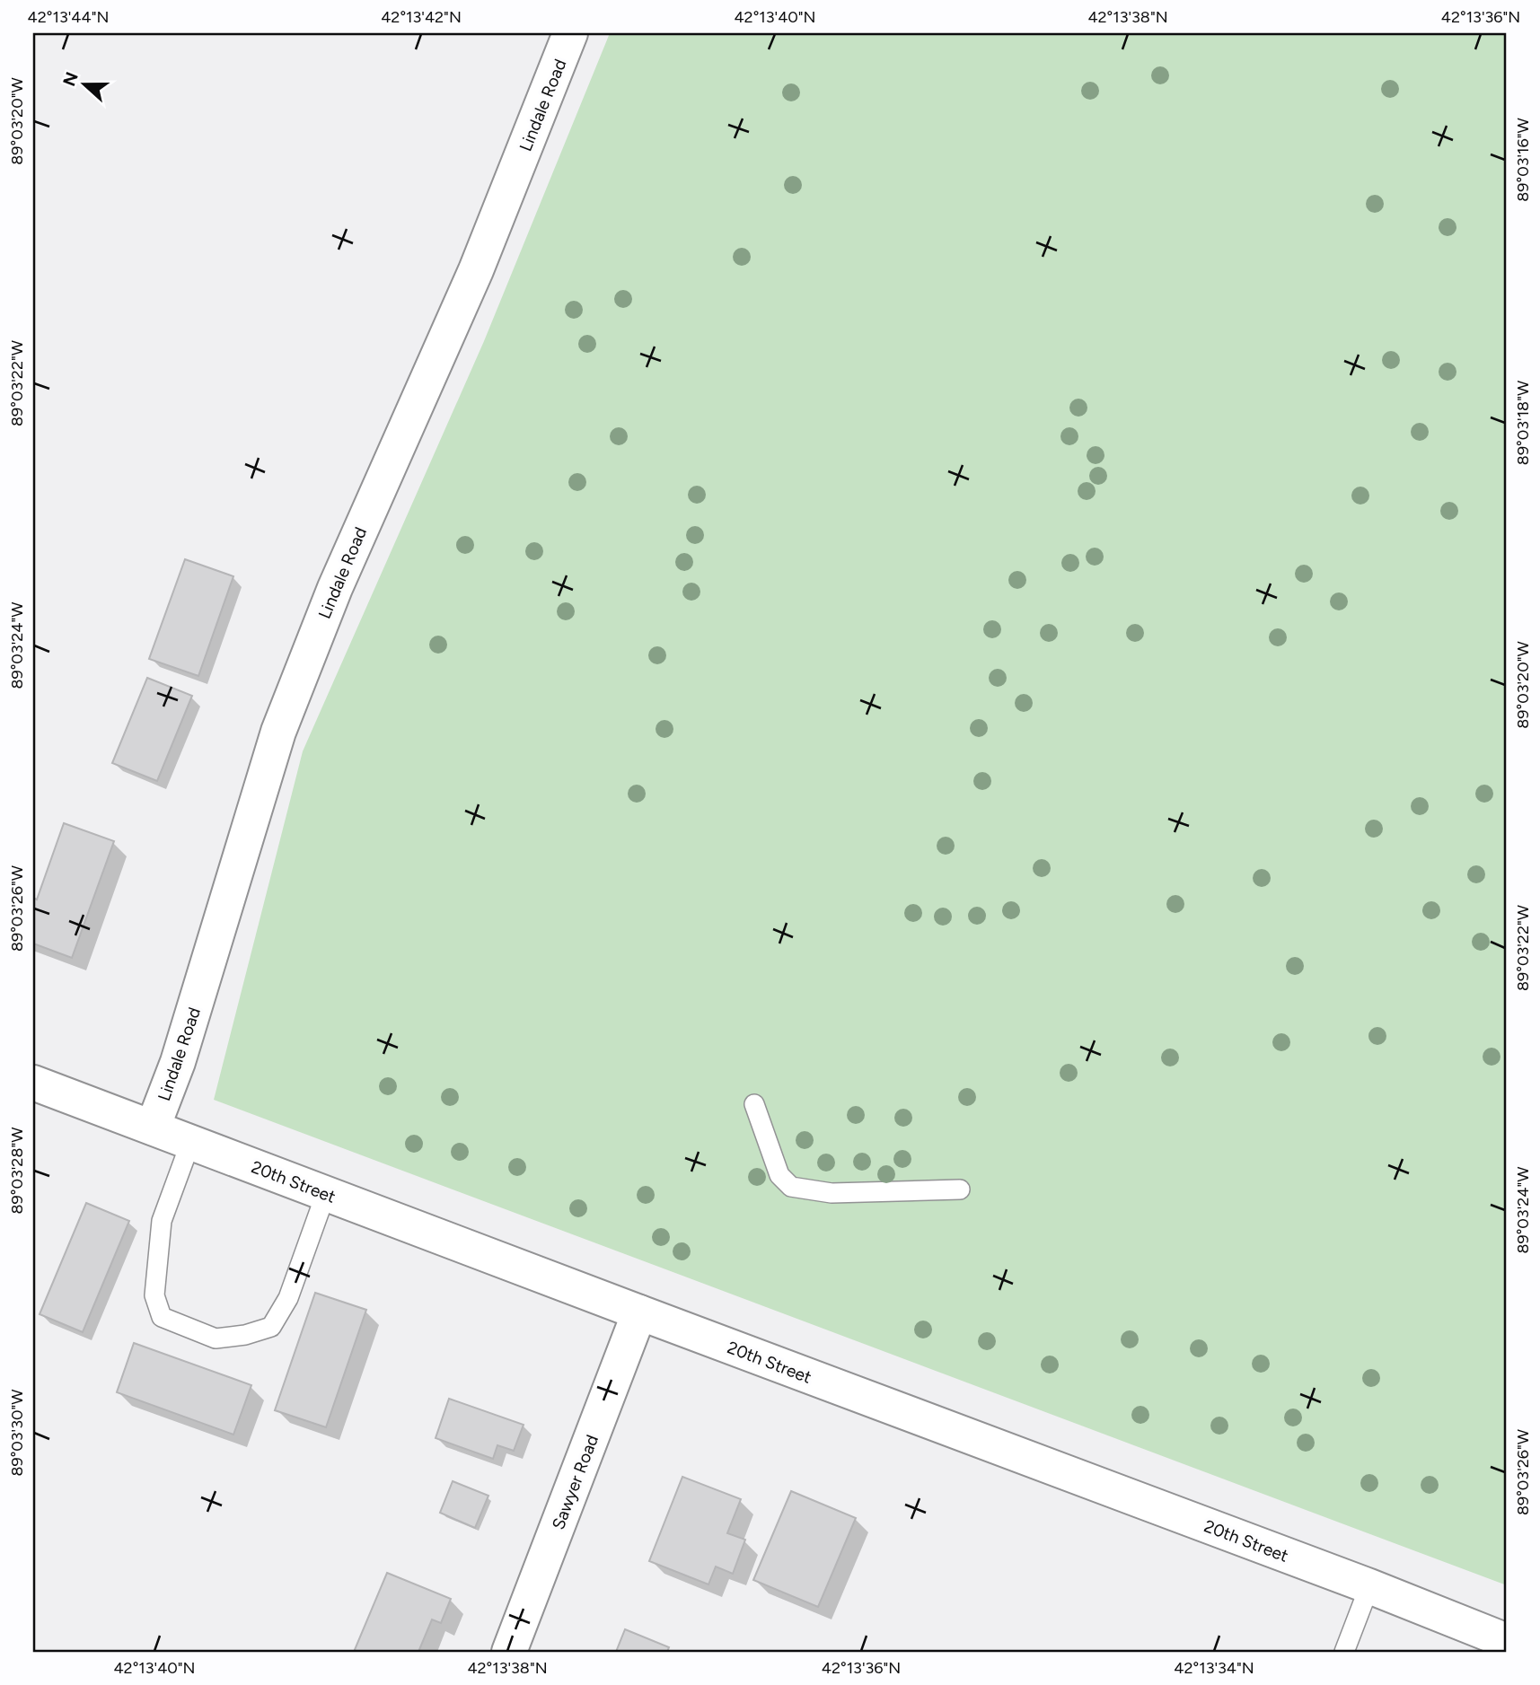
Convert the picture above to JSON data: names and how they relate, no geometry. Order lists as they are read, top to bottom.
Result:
{
  "streets": {
    "street": ["Lindale Road", "20th Street", "Sawyer Road"]
  },
  "crossings": [
    ["Lindale Road", "20th Street"],
    ["20th Street", "Sawyer Road"]
  ],
  "north": "left",
  "coordinates": [
    "42°13'44\"N",
    "42°13'42\"N",
    "42°13'40\"N",
    "42°13'38\"N",
    "42°13'36\"N",
    "89°03'20\"W",
    "89°03'16\"W",
    "89°03'22\"W",
    "89°03'18\"W",
    "89°03'24\"W",
    "89°03'26\"W",
    "89°03'28\"W",
    "89°03'30\"W",
    "42°13'34\"N"
  ]
}
